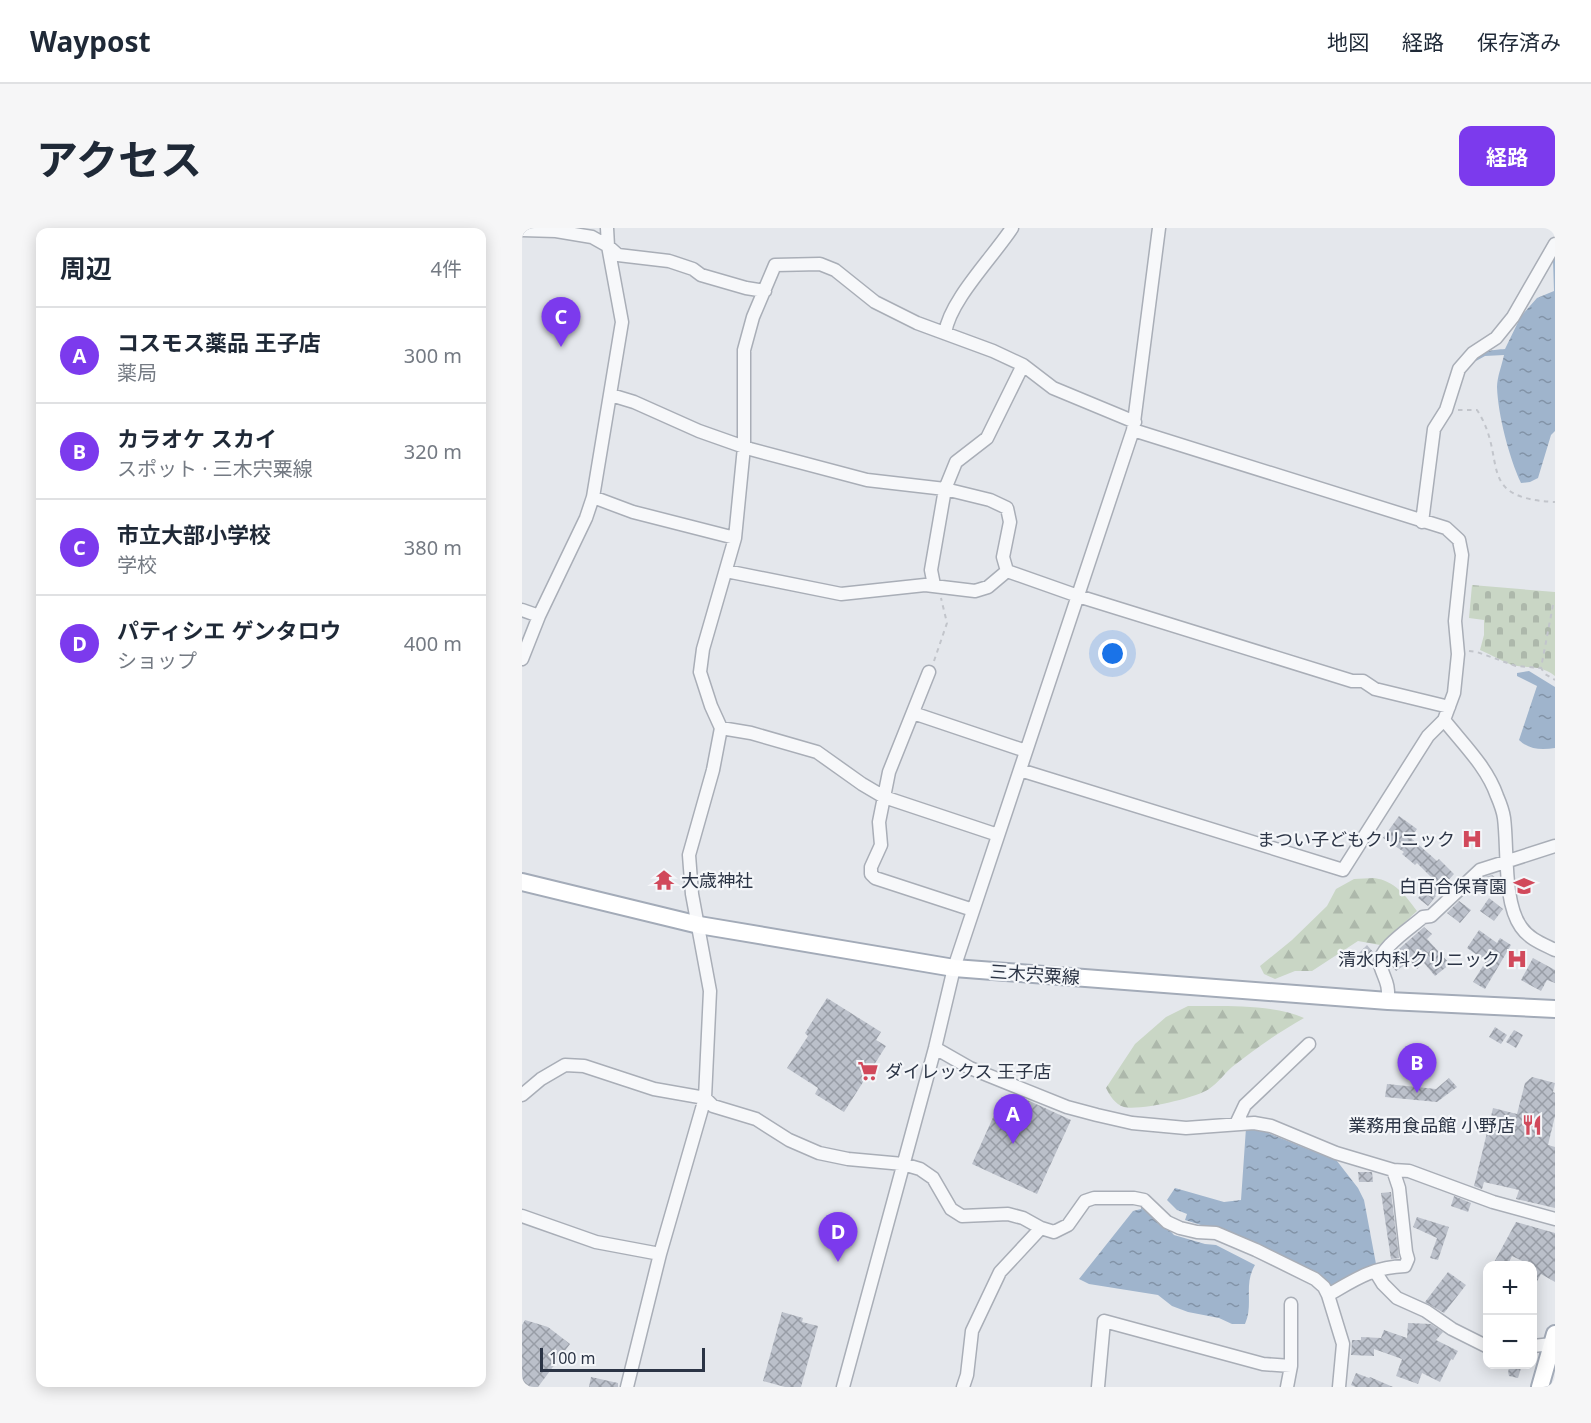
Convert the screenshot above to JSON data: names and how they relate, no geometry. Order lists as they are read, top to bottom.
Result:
{
  "streets": {
    "main road": ["三木宍粟線"]
  },
  "places": {
    "hospital": ["まつい子どもクリニック", "清水内科クリニック"],
    "temple": ["大歳神社"],
    "school or university": ["白百合保育園"],
    "supermarket": ["ダイレックス 王子店"],
    "restaurant": ["業務用食品館 小野店"]
  },
  "scale_bar": "100 m",
  "page": {
    "header": "Waypost",
    "nav": ["地図", "経路", "保存済み"],
    "title": "アクセス",
    "buttons": "経路",
    "heading": ["周辺", "4件"],
    "pins": [
      "C",
      "B",
      "A",
      "D"
    ],
    "list": [
      {
        "mark": "A",
        "name": "コスモス薬品 王子店",
        "note": "薬局",
        "value": "300 m"
      },
      {
        "mark": "B",
        "name": "カラオケ スカイ",
        "note": "スポット · 三木宍粟線",
        "value": "320 m"
      },
      {
        "mark": "C",
        "name": "市立大部小学校",
        "note": "学校",
        "value": "380 m"
      },
      {
        "mark": "D",
        "name": "パティシエ ゲンタロウ",
        "note": "ショップ",
        "value": "400 m"
      }
    ],
    "map_buttons": ["+", "−"],
    "scale": "100 m"
  }
}
